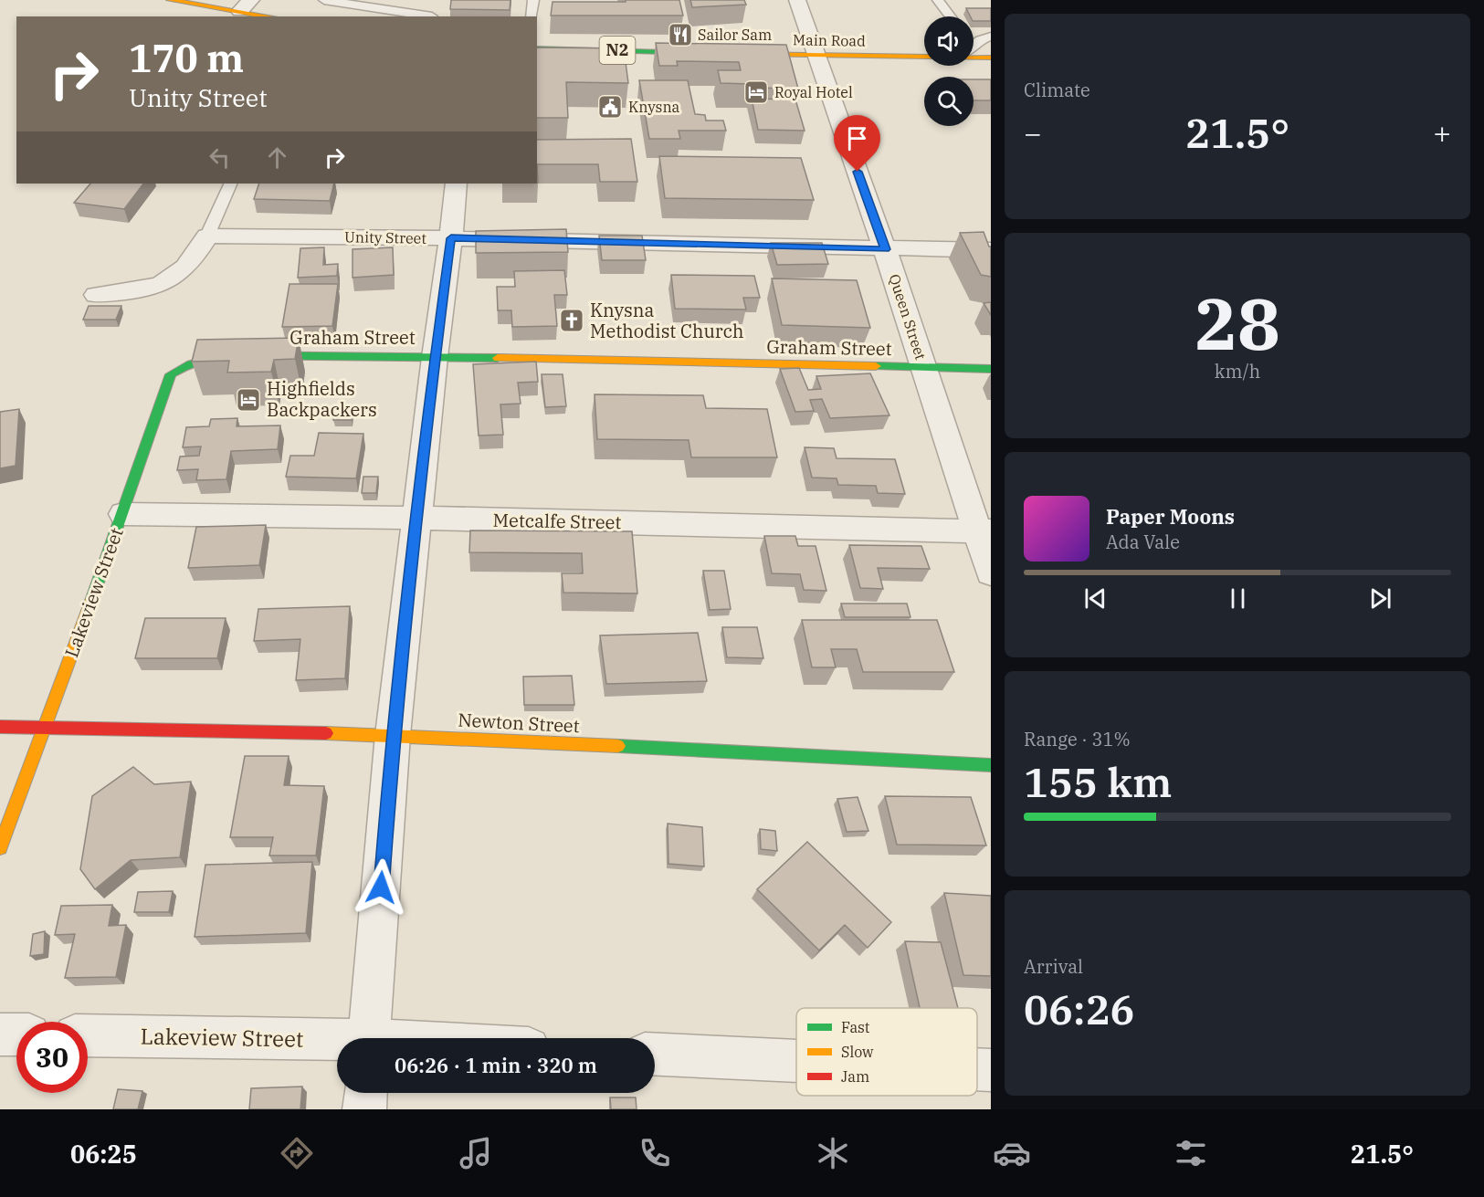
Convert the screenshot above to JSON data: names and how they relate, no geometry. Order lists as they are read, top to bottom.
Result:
{
  "streets": {
    "main road": [
      "Main Road",
      "N2",
      "Graham Street",
      "Lakeview Street",
      "Newton Street"
    ],
    "street": ["Unity Street", "Queen Street", "Metcalfe Street"]
  },
  "crossings": [
    ["Main Road", "Queen Street"],
    ["Unity Street", "Queen Street"],
    ["Queen Street", "Graham Street"],
    ["Queen Street", "Metcalfe Street"],
    ["Graham Street", "Lakeview Street"],
    ["Metcalfe Street", "Lakeview Street"],
    ["Lakeview Street", "Newton Street"]
  ],
  "places": {
    "restaurant": ["Sailor Sam"],
    "hotel": ["Royal Hotel", "Highfields Backpackers"],
    "public building": ["Knysna"],
    "church": ["Knysna Methodist Church"]
  },
  "legend": ["Fast", "Slow", "Jam"],
  "page": {
    "tile": [
      "Climate",
      ["28", "km/h"],
      ["Range · 31%", "155 km"],
      ["Arrival", "06:26"]
    ],
    "turn": ["170 m", "Unity Street"],
    "heat": ["−", "21.5°", "+"],
    "song": ["Paper Moons", "Ada Vale"],
    "limit": "30",
    "trip": "06:26 · 1 min · 320 m",
    "tabs": ["06:25", "21.5°"]
  }
}
